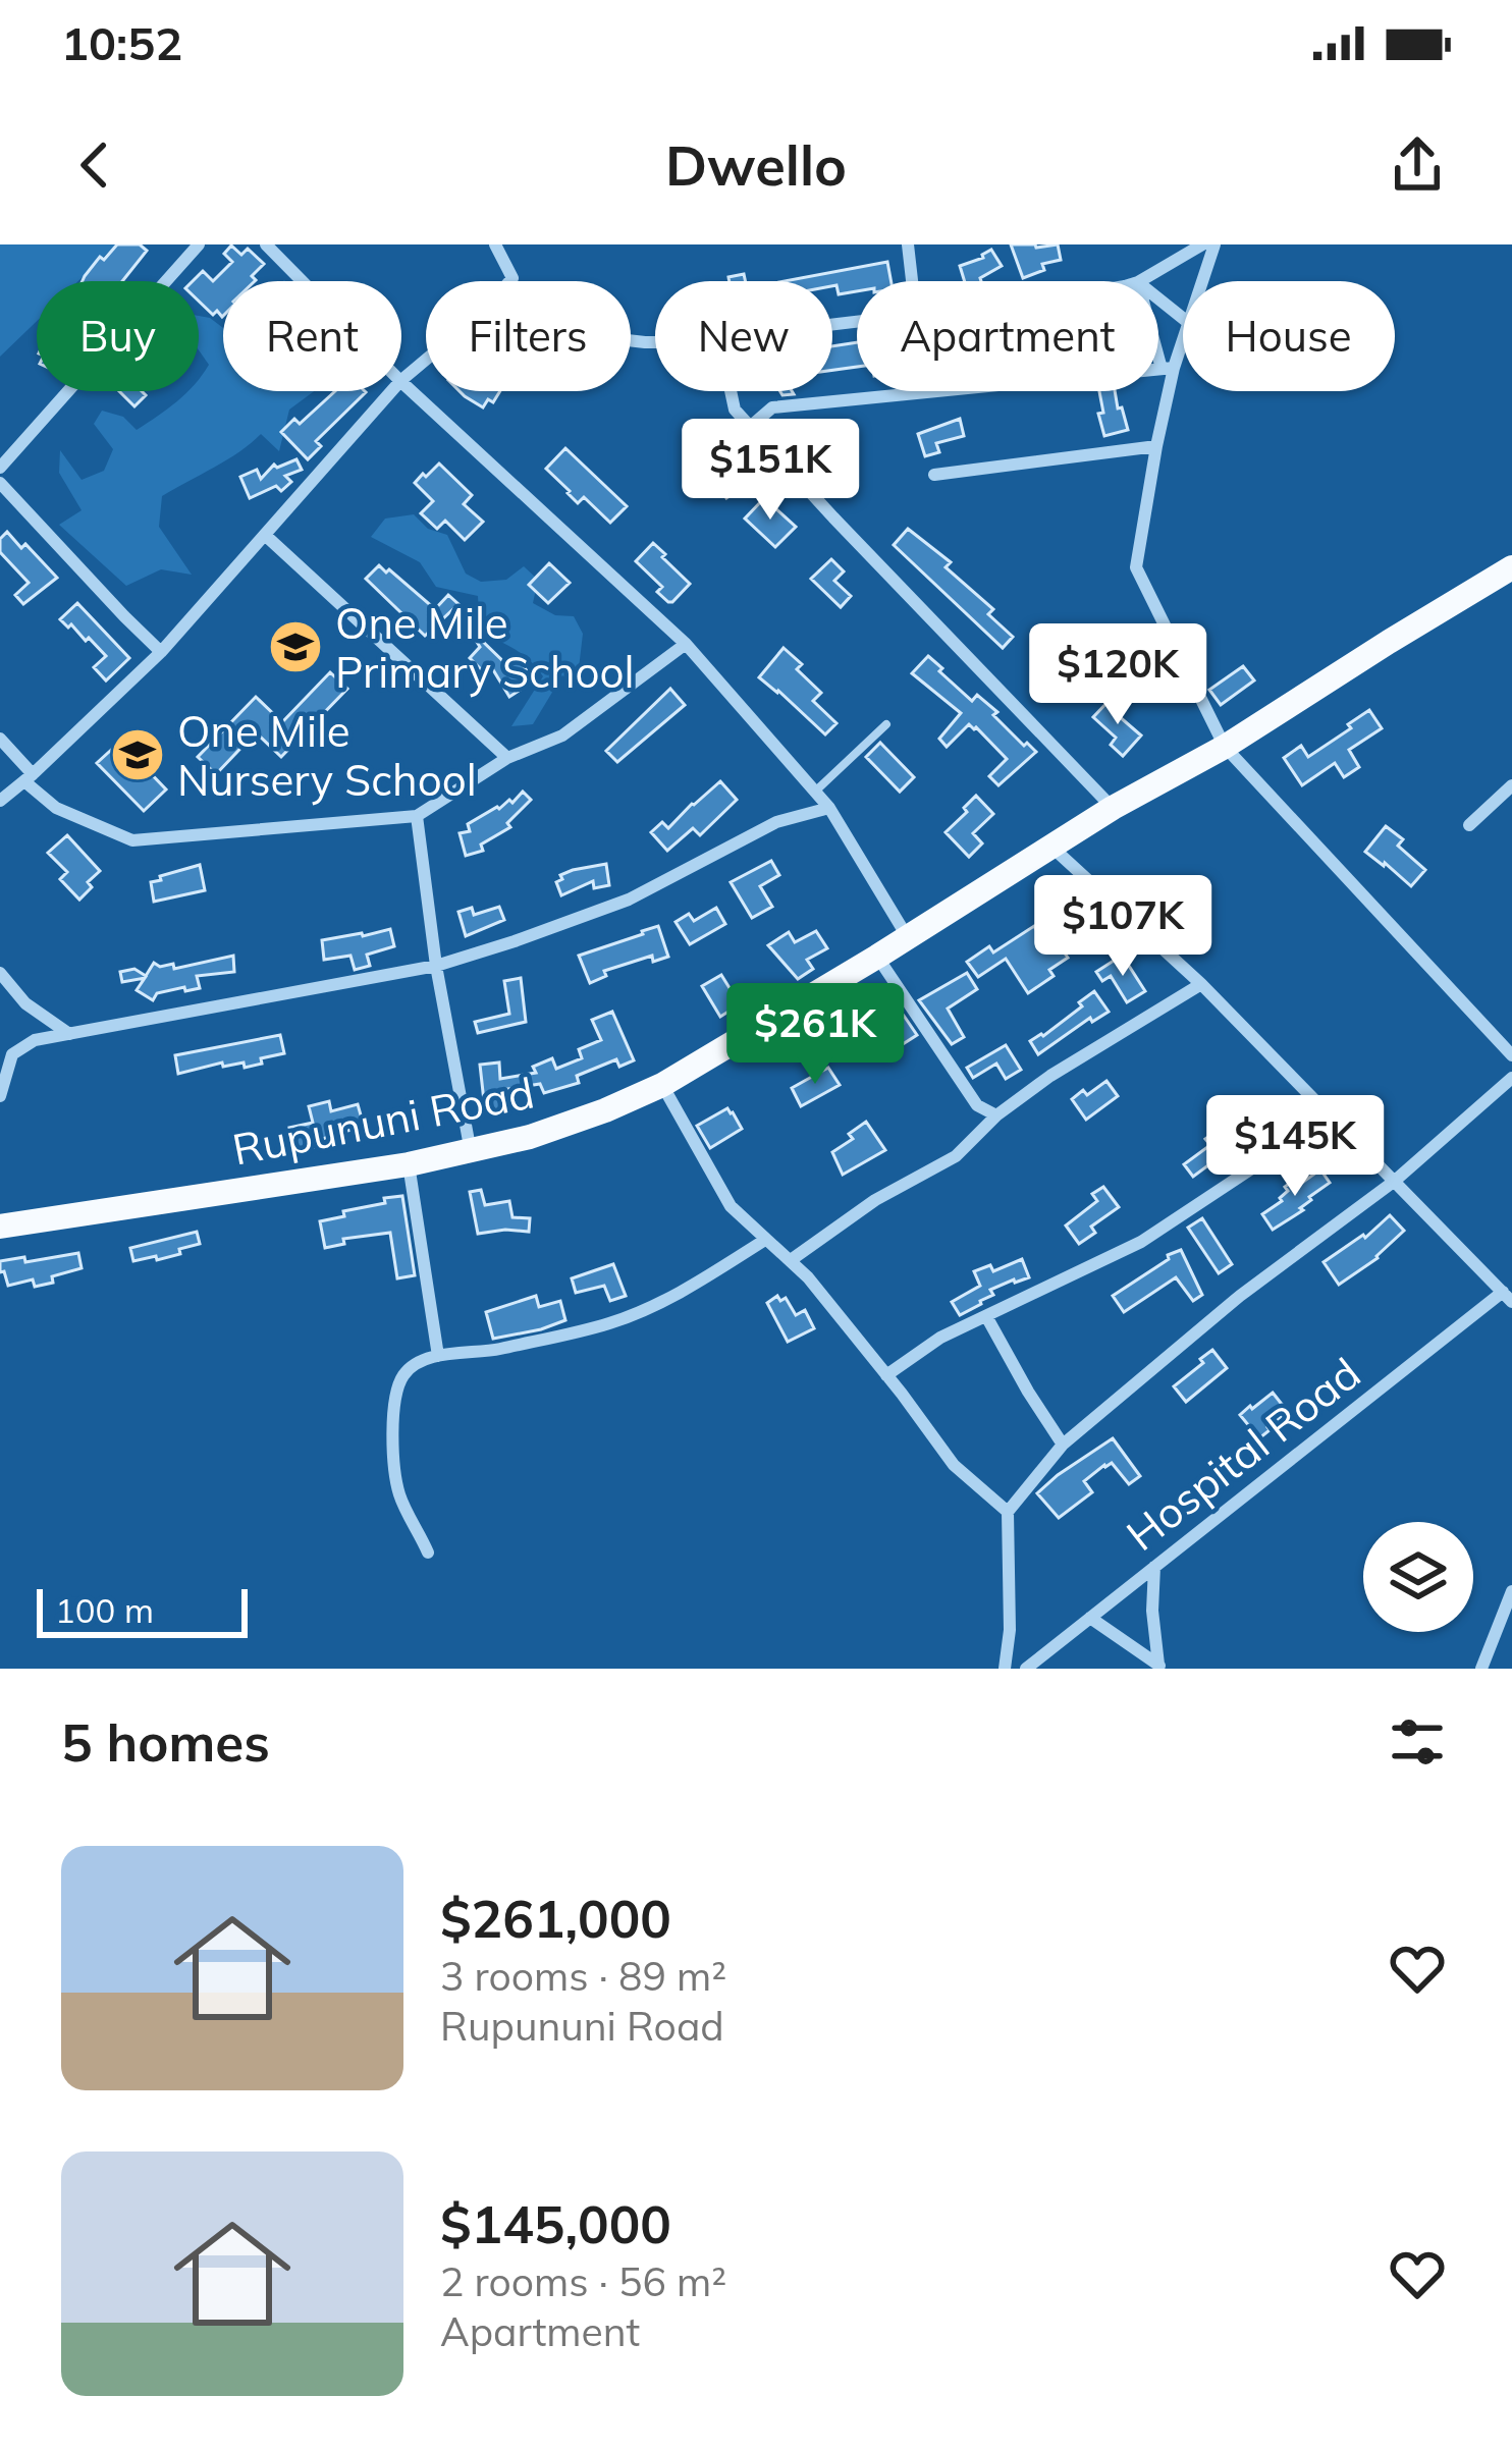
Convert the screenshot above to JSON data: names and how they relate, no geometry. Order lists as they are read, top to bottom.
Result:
{
  "streets": {
    "main road": ["Rupununi Road"],
    "street": ["Hospital Road"]
  },
  "places": {
    "school or university": ["One Mile Primary School", "One Mile Nursery School"]
  },
  "scale_bar": "100 m",
  "page": {
    "status": "10:52",
    "header": "Dwello",
    "chip": [
      "Buy",
      "Rent",
      "Filters",
      "New",
      "Apartment",
      "House"
    ],
    "price": [
      "$151K",
      "$120K",
      "$107K",
      "$261K",
      "$145K"
    ],
    "scale": "100 m",
    "heading": "5 homes",
    "list": [
      {
        "name": "$261,000",
        "note": "3 rooms · 89 m² · Rupununi Road"
      },
      {
        "name": "$145,000",
        "note": "2 rooms · 56 m² · Apartment"
      }
    ]
  }
}
